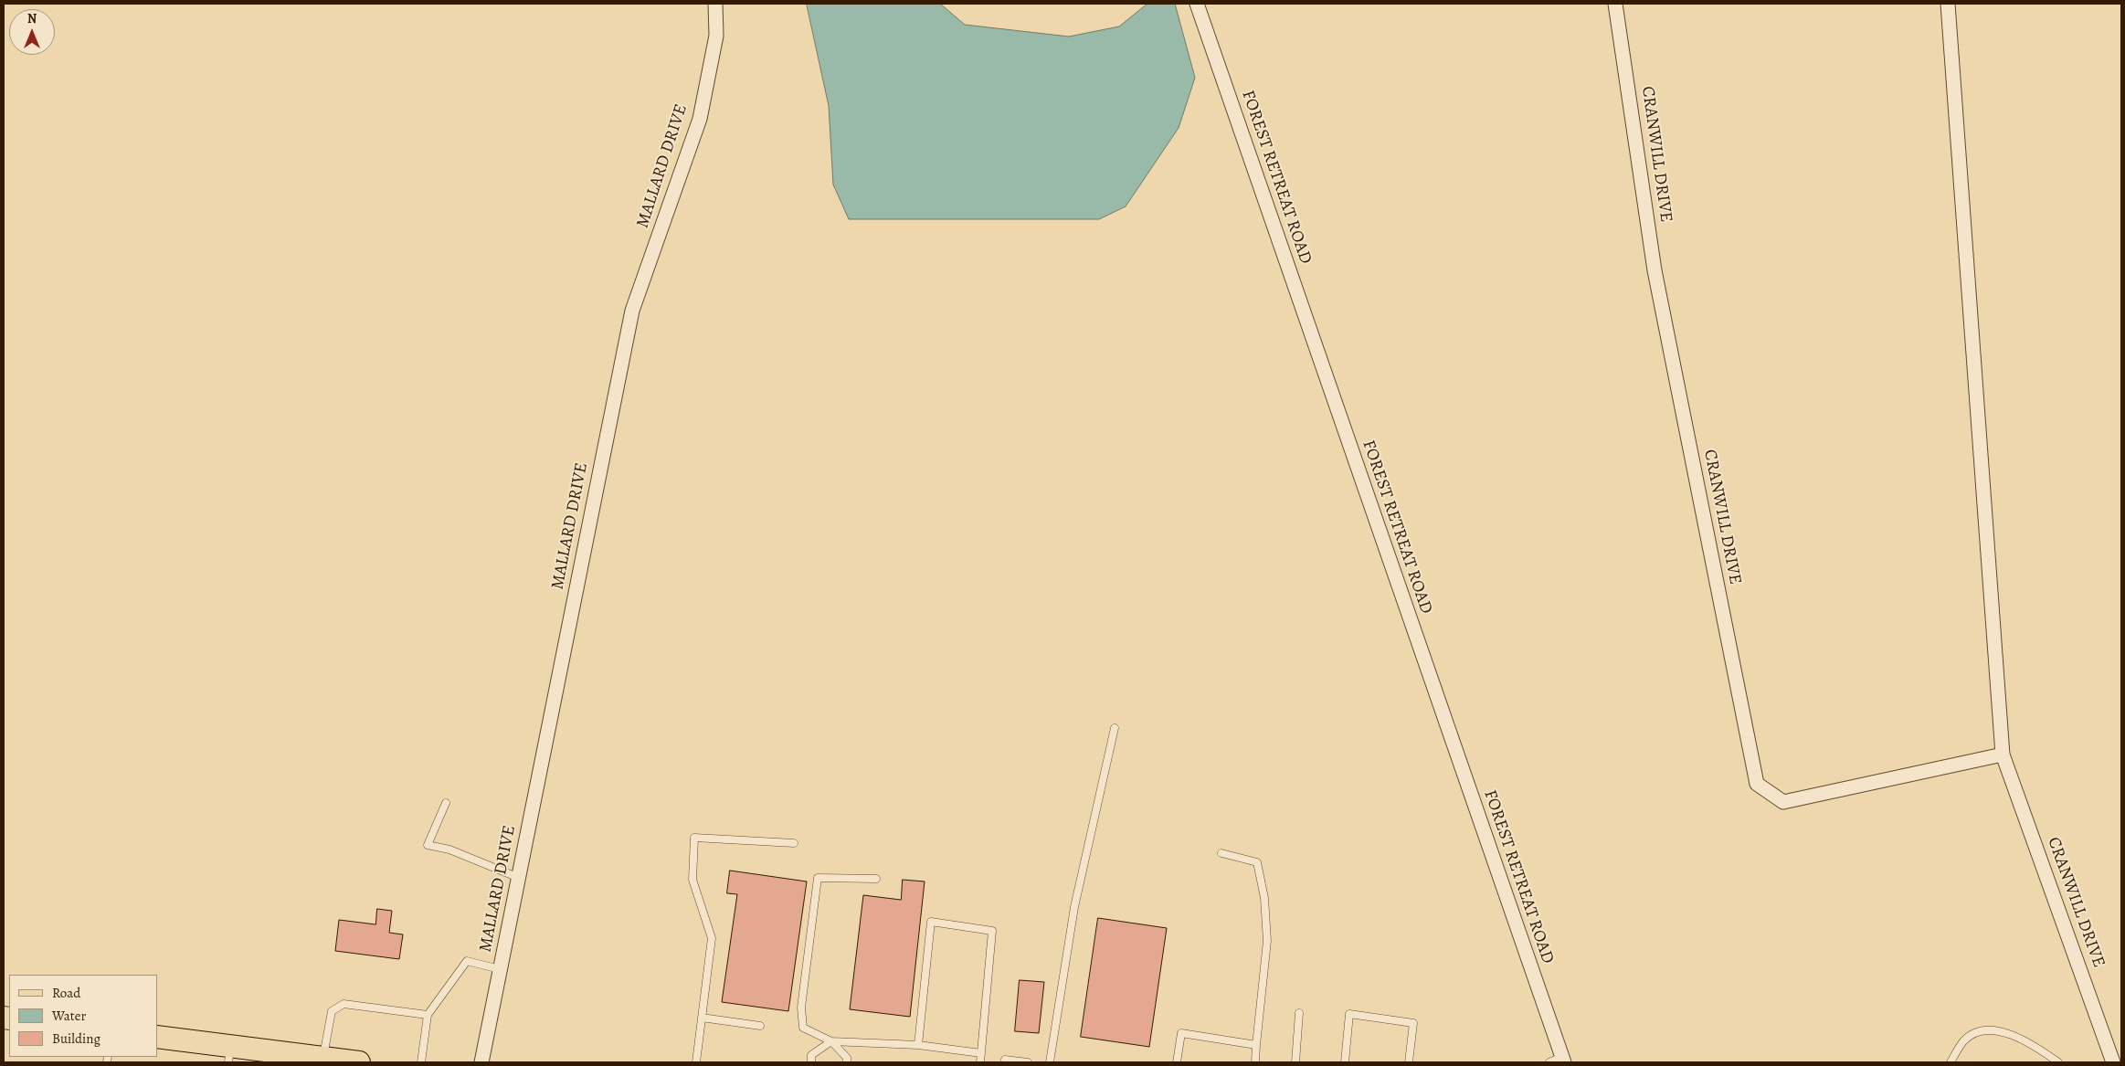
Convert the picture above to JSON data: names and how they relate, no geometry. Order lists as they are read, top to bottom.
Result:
{
  "streets": {
    "street": ["CRANWILL DRIVE", "MALLARD DRIVE", "FOREST RETREAT ROAD"]
  },
  "legend": ["Road", "Water", "Building"],
  "north": "top"
}
